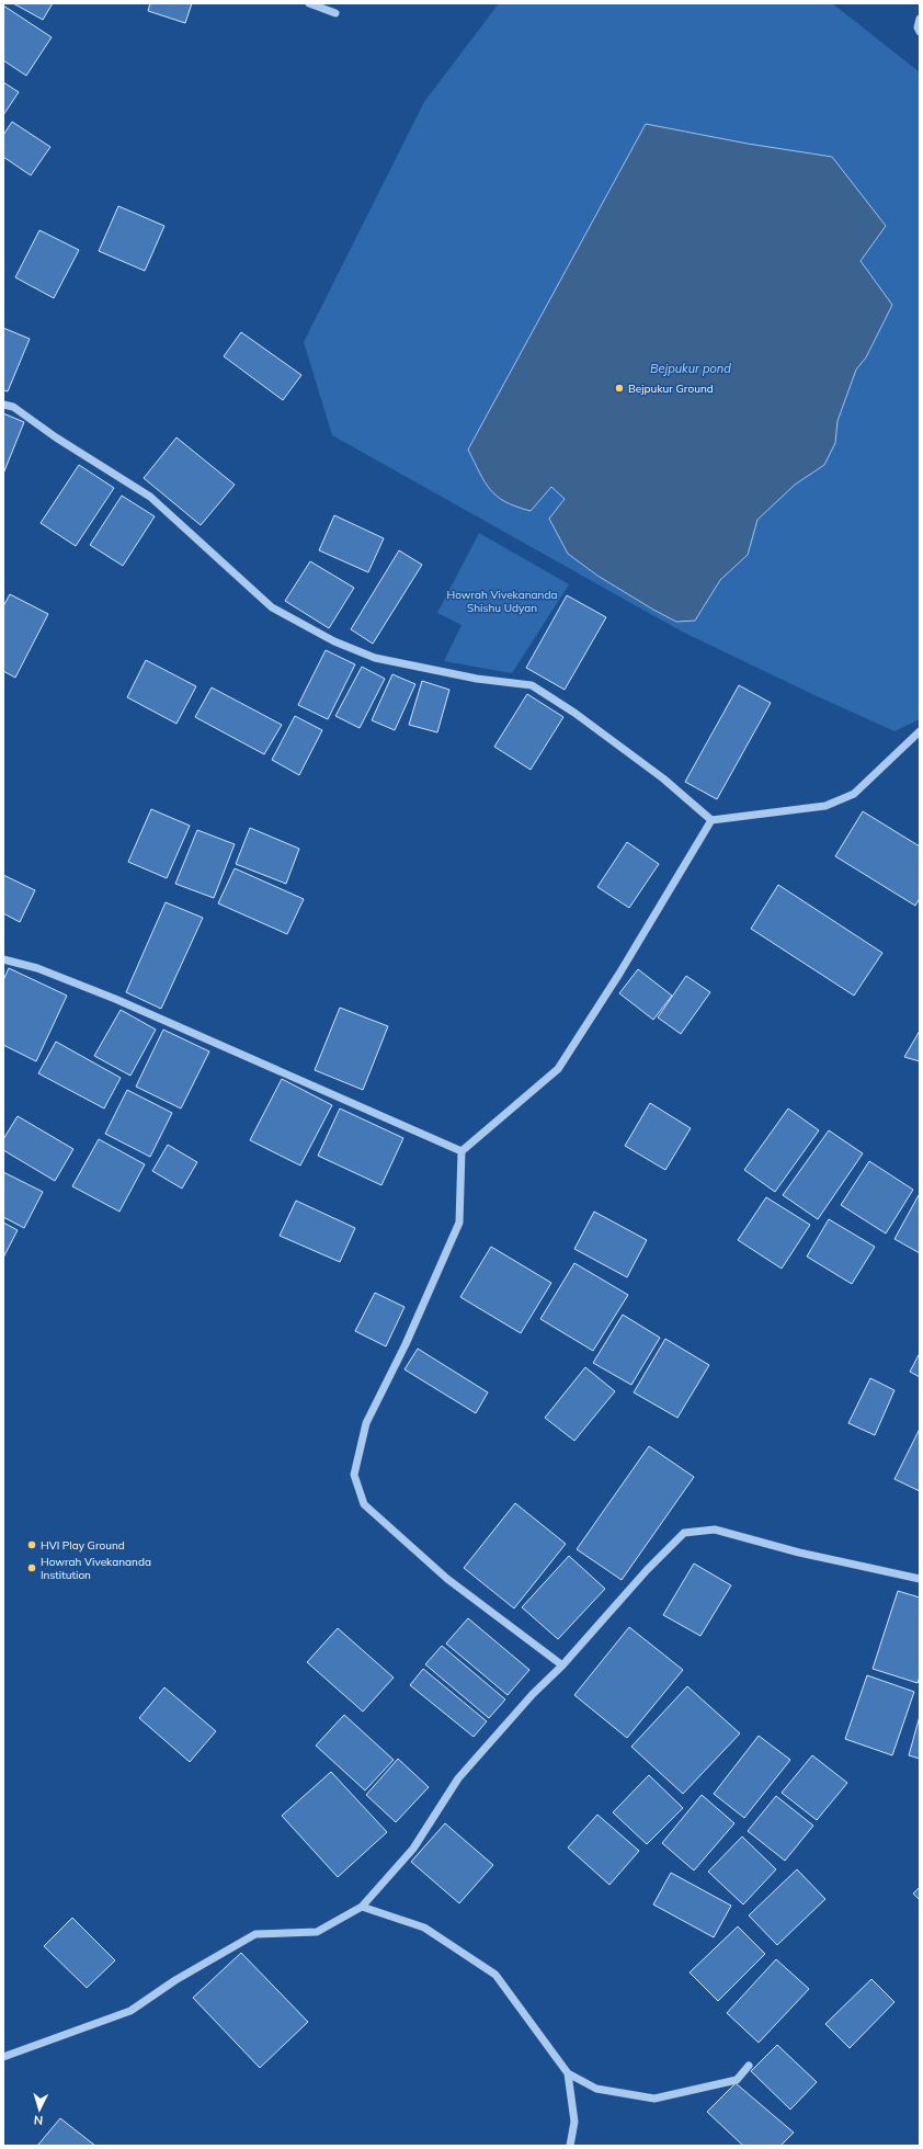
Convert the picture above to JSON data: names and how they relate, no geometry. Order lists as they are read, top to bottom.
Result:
{
  "water": ["Bejpukur pond"],
  "parks": ["Howrah Vivekananda Shishu Udyan"],
  "places": ["Bejpukur Ground", "HVI Play Ground", "Howrah Vivekananda Institution"],
  "north": "bottom"
}
